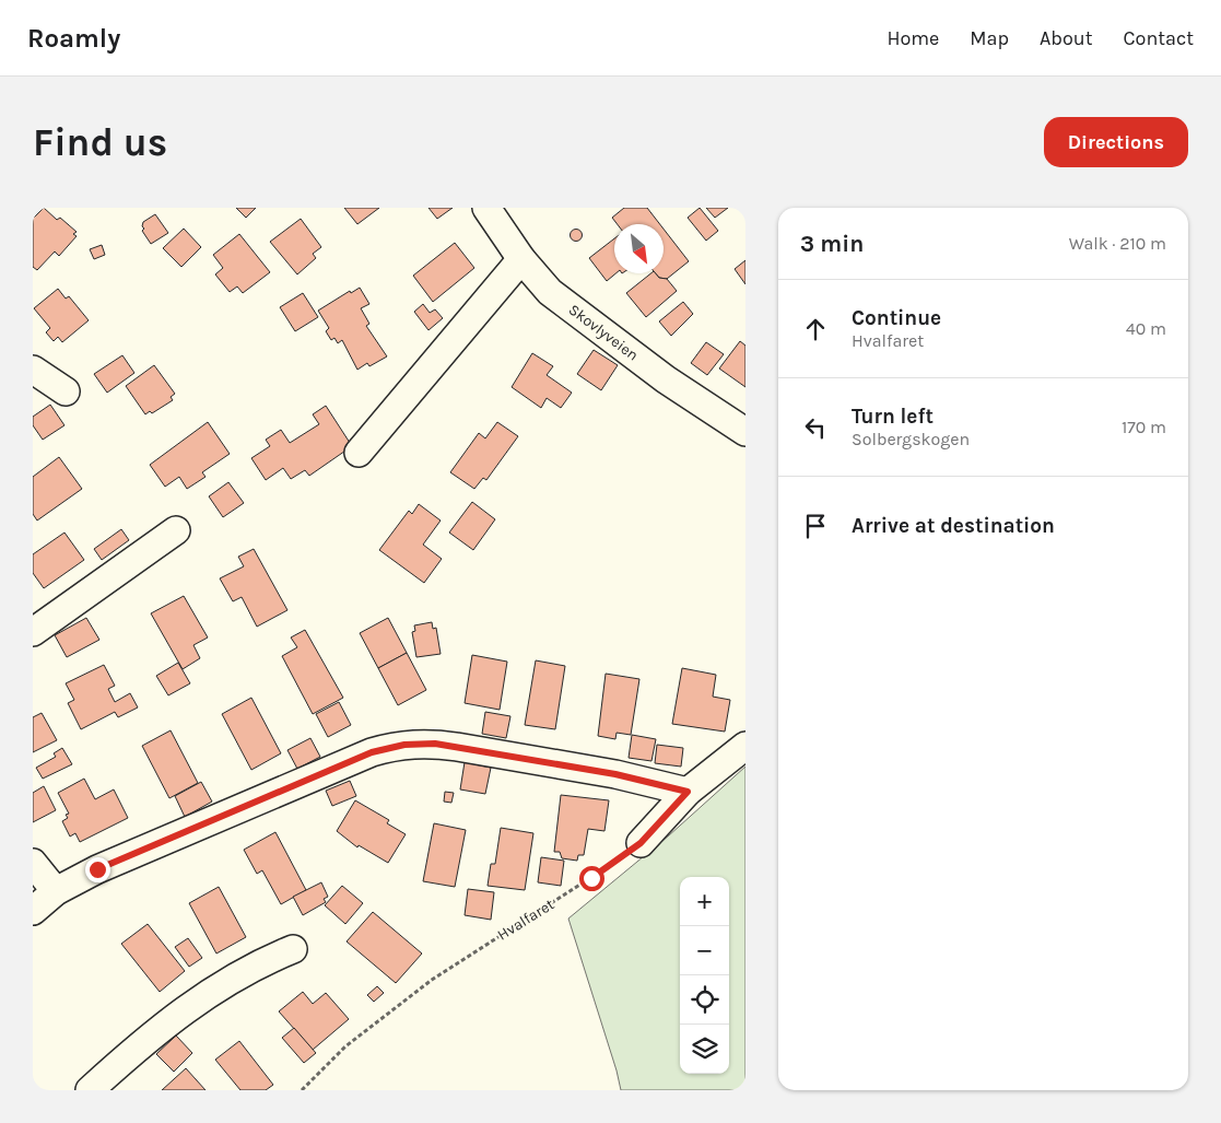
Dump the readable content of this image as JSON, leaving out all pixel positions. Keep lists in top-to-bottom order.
{
  "streets": {
    "street": ["Skovlyveien"],
    "path": ["Hvalfaret"]
  },
  "north": "bottom right",
  "page": {
    "header": "Roamly",
    "nav": [
      "Home",
      "Map",
      "About",
      "Contact"
    ],
    "buttons": "Directions",
    "title": "Find us",
    "heading": ["3 min", "Walk · 210 m"],
    "list": [
      ["Continue", "Hvalfaret", "40 m"],
      ["Turn left", "Solbergskogen", "170 m"],
      "Arrive at destination"
    ],
    "map_buttons": ["+", "−"]
  }
}
